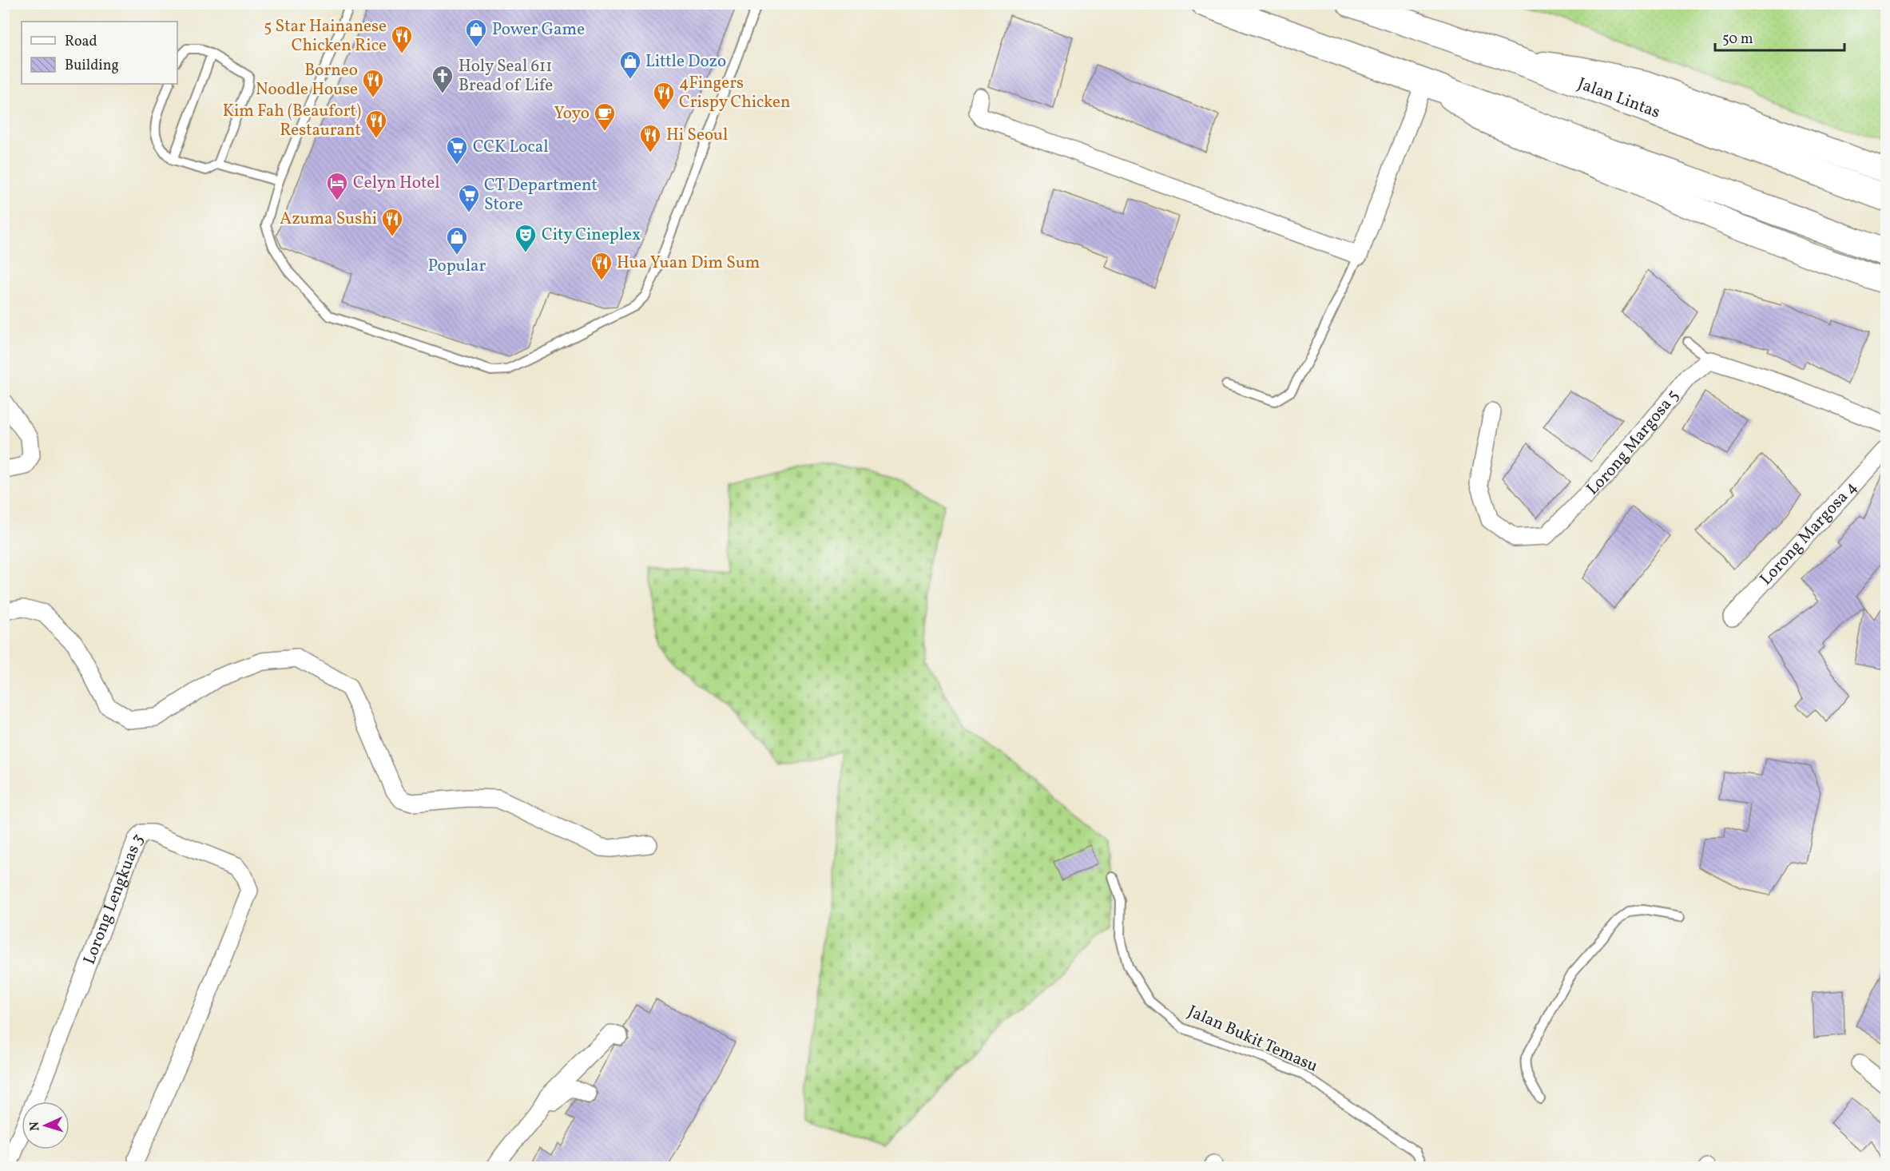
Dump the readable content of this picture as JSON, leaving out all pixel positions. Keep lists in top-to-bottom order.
{
  "streets": {
    "highway": ["Jalan Lintas"],
    "street": ["Lorong Margosa 5", "Lorong Margosa 4", "Lorong Lengkuas 3"],
    "lane": ["Jalan Bukit Temasu"]
  },
  "places": {
    "shop": ["Power Game", "Little Dozo", "Popular"],
    "restaurant": [
      "5 Star Hainanese Chicken Rice",
      "Borneo Noodle House",
      "4Fingers Crispy Chicken",
      "Kim Fah (Beaufort) Restaurant",
      "Hi Seoul",
      "Azuma Sushi",
      "Hua Yuan Dim Sum"
    ],
    "church": ["Holy Seal 611 Bread of Life"],
    "cafe": ["Yoyo"],
    "supermarket": ["CCK Local", "CT Department Store"],
    "hotel": ["Celyn Hotel"],
    "theatre": ["City Cineplex"]
  },
  "legend": ["Road", "Building"],
  "scale_bar": "50 m",
  "north": "left"
}
